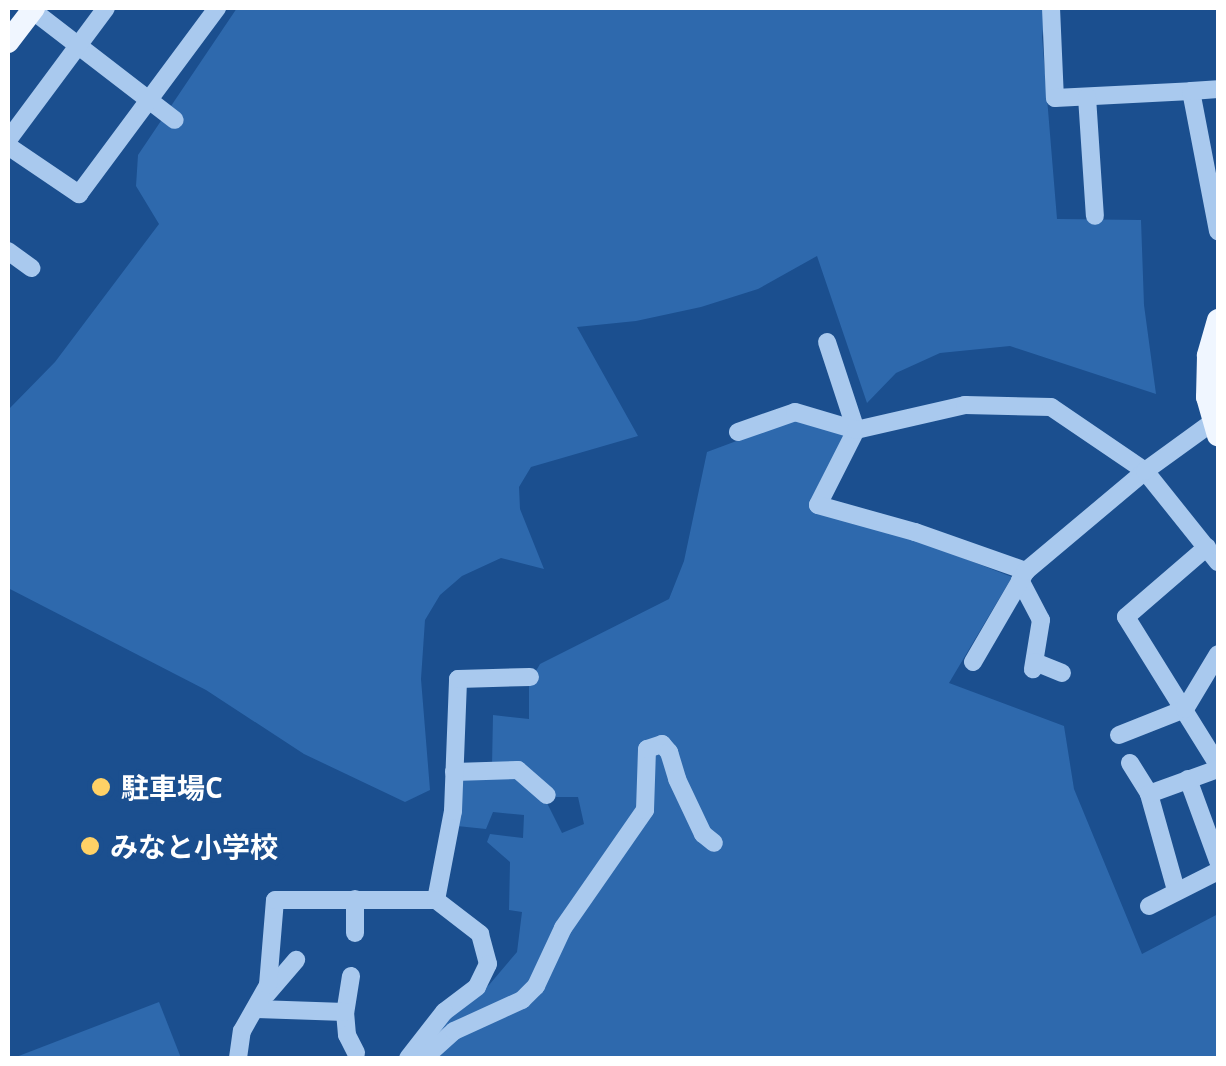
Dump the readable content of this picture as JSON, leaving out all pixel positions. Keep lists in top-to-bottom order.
{
  "places": ["駐車場C", "みなと小学校"]
}
